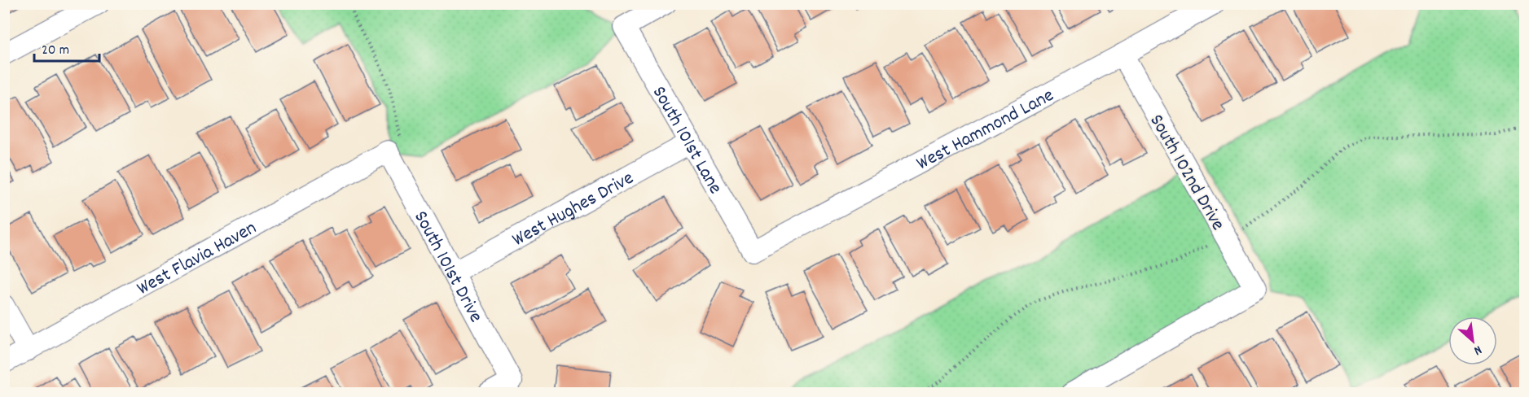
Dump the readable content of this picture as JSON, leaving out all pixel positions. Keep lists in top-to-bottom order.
{
  "streets": {
    "street": [
      "West Hammond Lane",
      "South 101st Lane",
      "South 102nd Drive",
      "West Hughes Drive",
      "West Flavia Haven",
      "South 101st Drive"
    ]
  },
  "crossings": [
    ["West Hammond Lane", "South 101st Lane"],
    ["West Hammond Lane", "South 102nd Drive"],
    ["South 101st Lane", "West Hughes Drive"],
    ["West Hughes Drive", "South 101st Drive"],
    ["West Flavia Haven", "South 101st Drive"]
  ],
  "scale_bar": "20 m",
  "north": "bottom right"
}
